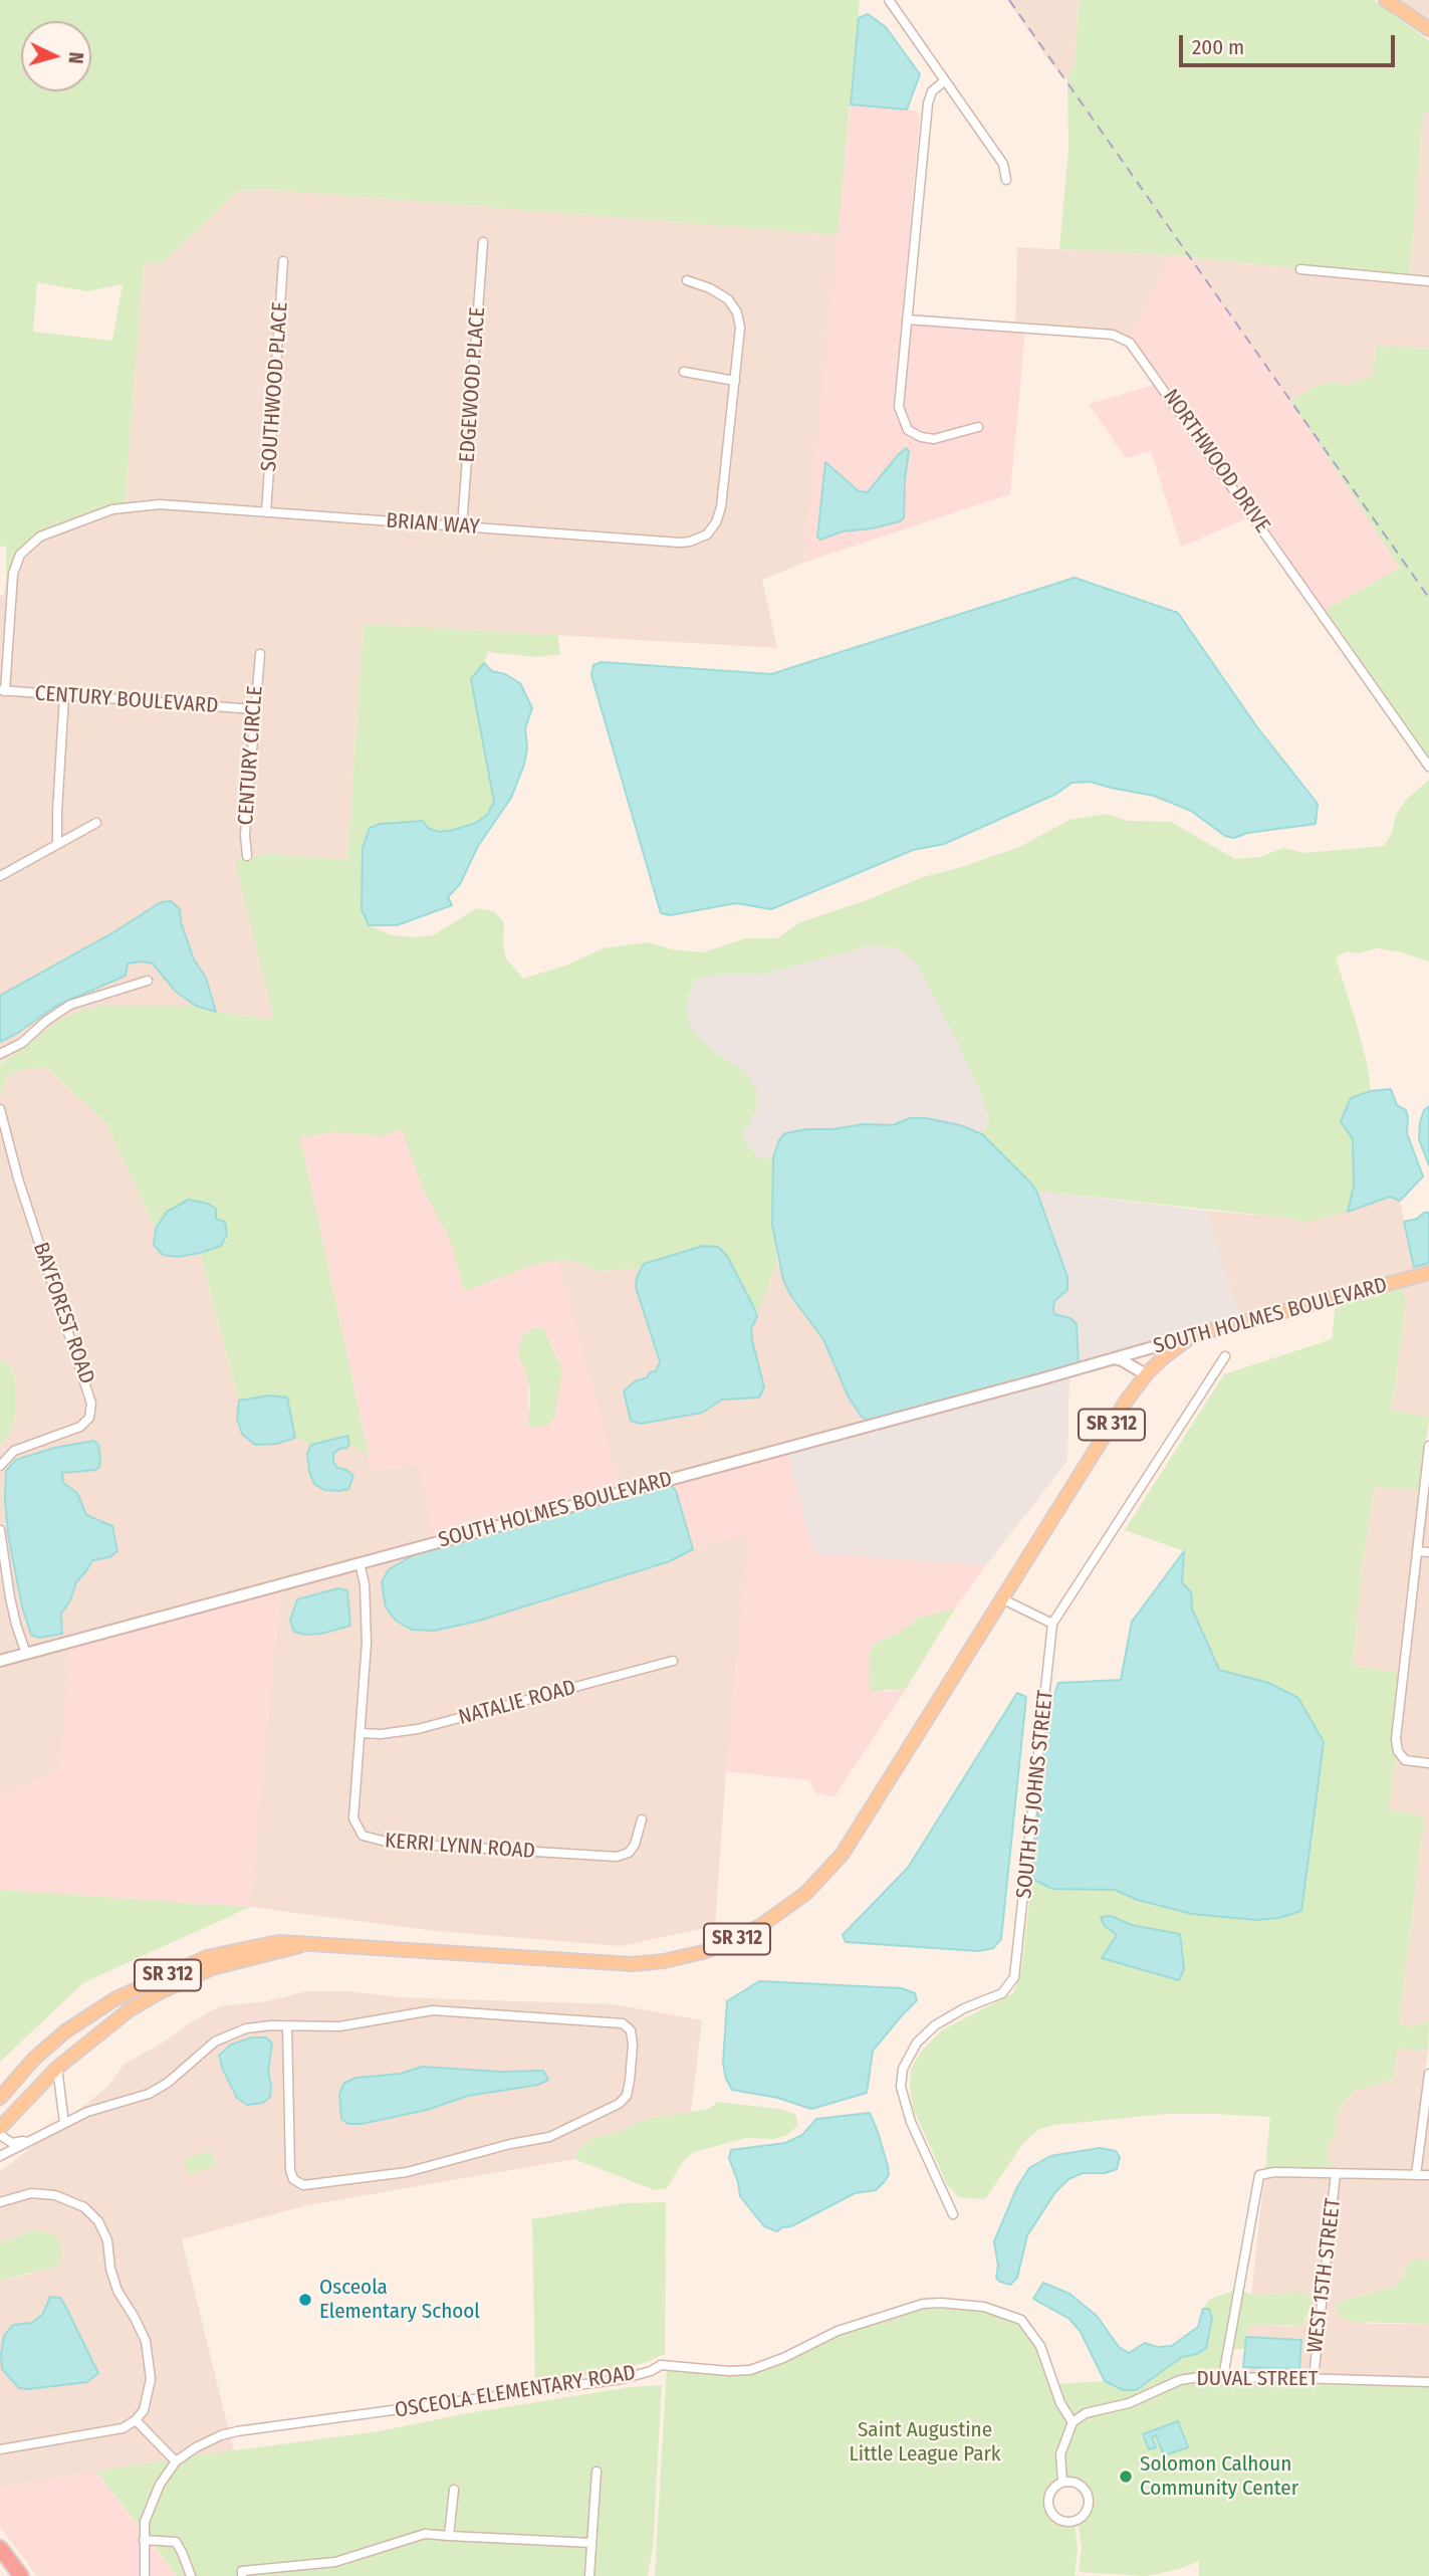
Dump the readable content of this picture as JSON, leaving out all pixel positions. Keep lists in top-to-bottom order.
{
  "streets": {
    "main road": ["SOUTH HOLMES BOULEVARD", "SR 312"],
    "street": [
      "EDGEWOOD PLACE",
      "SOUTHWOOD PLACE",
      "NORTHWOOD DRIVE",
      "BRIAN WAY",
      "CENTURY BOULEVARD",
      "CENTURY CIRCLE",
      "BAYFOREST ROAD",
      "NATALIE ROAD",
      "SOUTH ST JOHNS STREET",
      "KERRI LYNN ROAD",
      "WEST 15TH STREET",
      "DUVAL STREET",
      "OSCEOLA ELEMENTARY ROAD"
    ]
  },
  "crossings": [
    ["EDGEWOOD PLACE", "BRIAN WAY"],
    ["SOUTHWOOD PLACE", "BRIAN WAY"],
    ["BRIAN WAY", "CENTURY BOULEVARD"],
    ["CENTURY BOULEVARD", "CENTURY CIRCLE"],
    ["SOUTH HOLMES BOULEVARD", "SR 312"],
    ["SOUTH HOLMES BOULEVARD", "KERRI LYNN ROAD"],
    ["NATALIE ROAD", "KERRI LYNN ROAD"],
    ["WEST 15TH STREET", "DUVAL STREET"],
    ["DUVAL STREET", "OSCEOLA ELEMENTARY ROAD"]
  ],
  "parks": ["Saint Augustine Little League Park"],
  "places": ["Osceola Elementary School", "Solomon Calhoun Community Center"],
  "scale_bar": "200 m",
  "north": "right"
}
